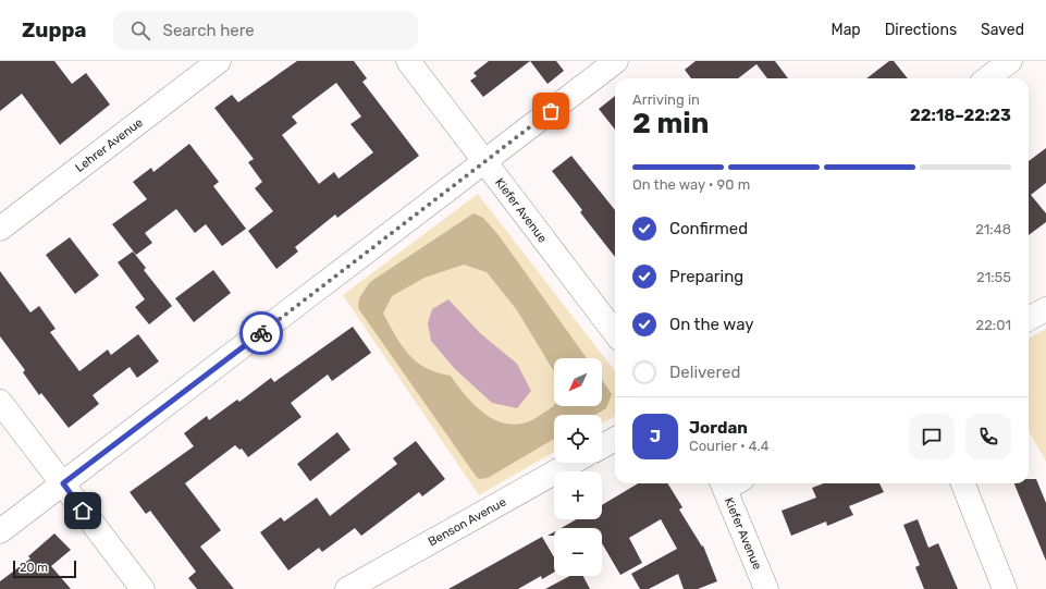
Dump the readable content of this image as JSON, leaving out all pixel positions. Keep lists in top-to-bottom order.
{
  "streets": {
    "street": ["Lehrer Avenue", "Kiefer Avenue", "Benson Avenue"]
  },
  "scale_bar": "20 m",
  "north": "bottom left",
  "page": {
    "header": "Zuppa",
    "search": "Search here",
    "nav": ["Map", "Directions", "Saved"],
    "heading": ["2 min", "Arriving in", "22:18–22:23"],
    "panel": ["Jordan", "Courier · 4.4"],
    "bar": "On the way · 90 m",
    "list": [
      ["Confirmed", "21:48"],
      ["Preparing", "21:55"],
      ["On the way", "22:01"],
      "Delivered"
    ],
    "map_buttons": ["+", "−"],
    "round": "J",
    "scale": "20 m"
  }
}
